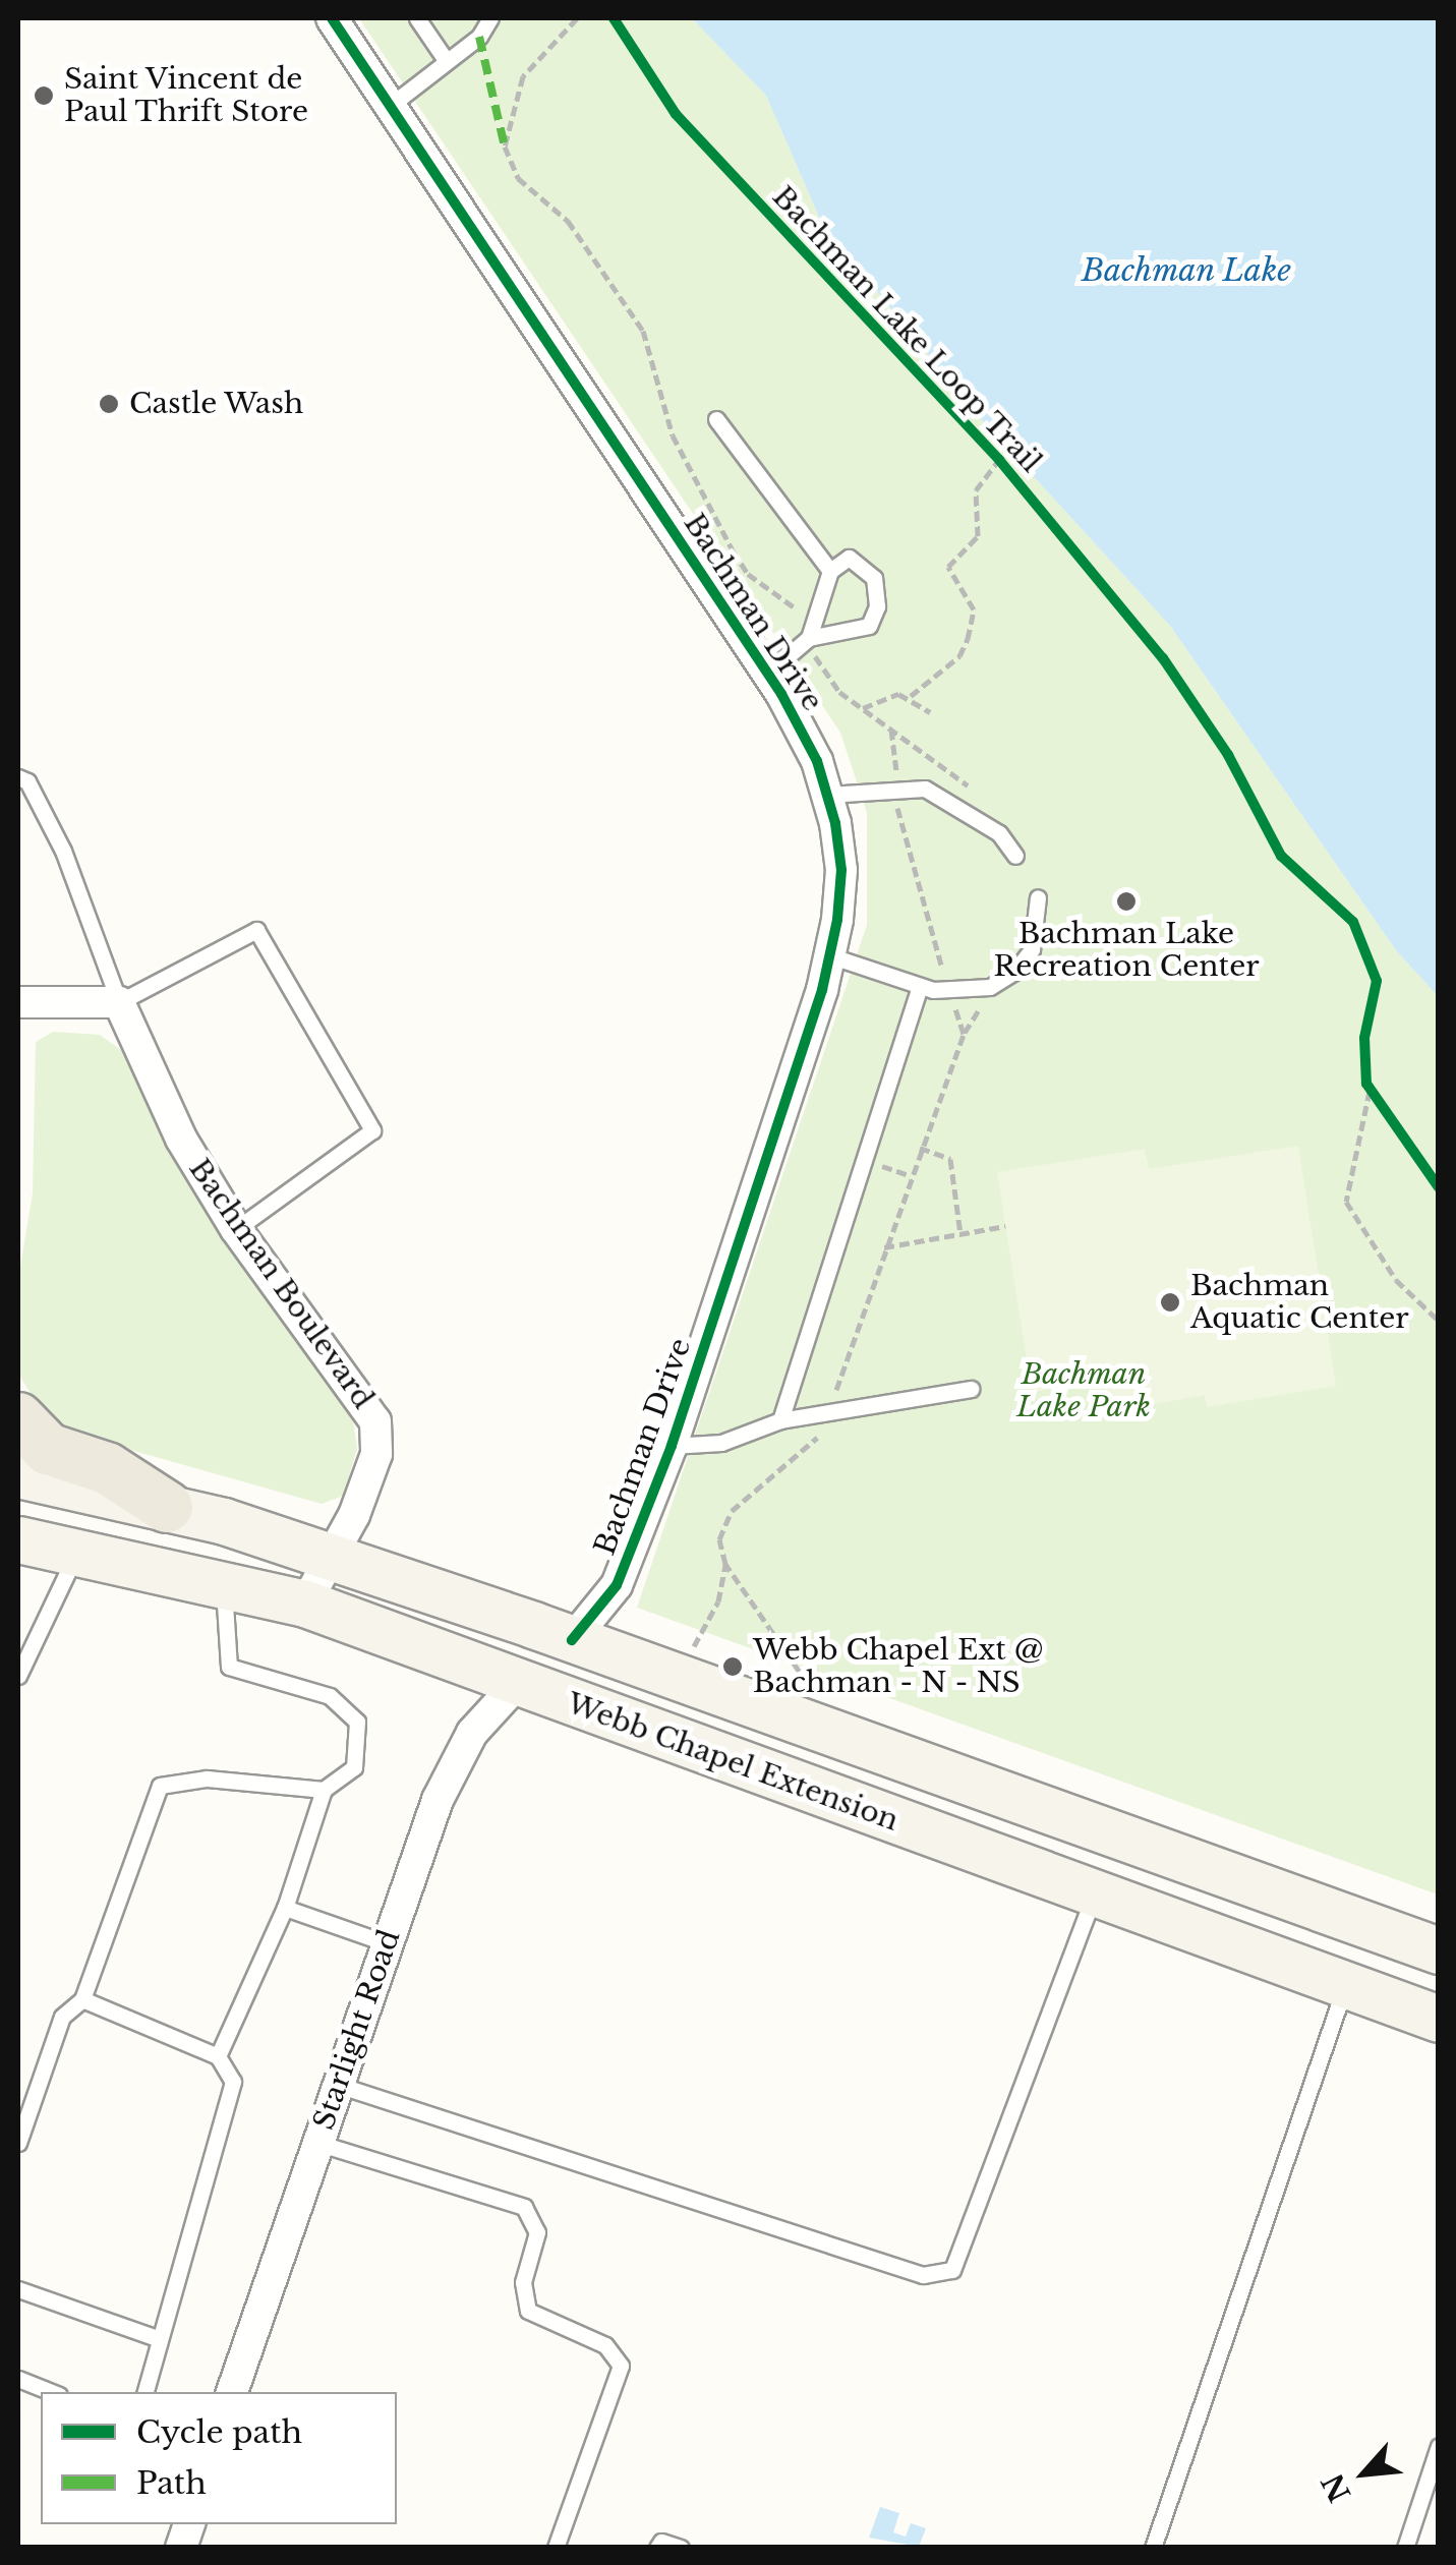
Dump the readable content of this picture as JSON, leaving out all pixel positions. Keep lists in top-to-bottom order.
{
  "streets": {
    "main road": ["Webb Chapel Extension"],
    "street": ["Bachman Drive", "Bachman Boulevard", "Starlight Road"],
    "cycle path": ["Bachman Lake Loop Trail"]
  },
  "crossings": [
    ["Bachman Drive", "Webb Chapel Extension"],
    ["Bachman Boulevard", "Webb Chapel Extension"],
    ["Webb Chapel Extension", "Starlight Road"]
  ],
  "water": ["Bachman Lake"],
  "parks": ["Bachman Lake Park"],
  "places": [
    "Saint Vincent de Paul Thrift Store",
    "Castle Wash",
    "Bachman Lake Recreation Center",
    "Bachman Aquatic Center",
    "Webb Chapel Ext @ Bachman - N - NS"
  ],
  "legend": ["Cycle path", "Path"],
  "north": "bottom left"
}
